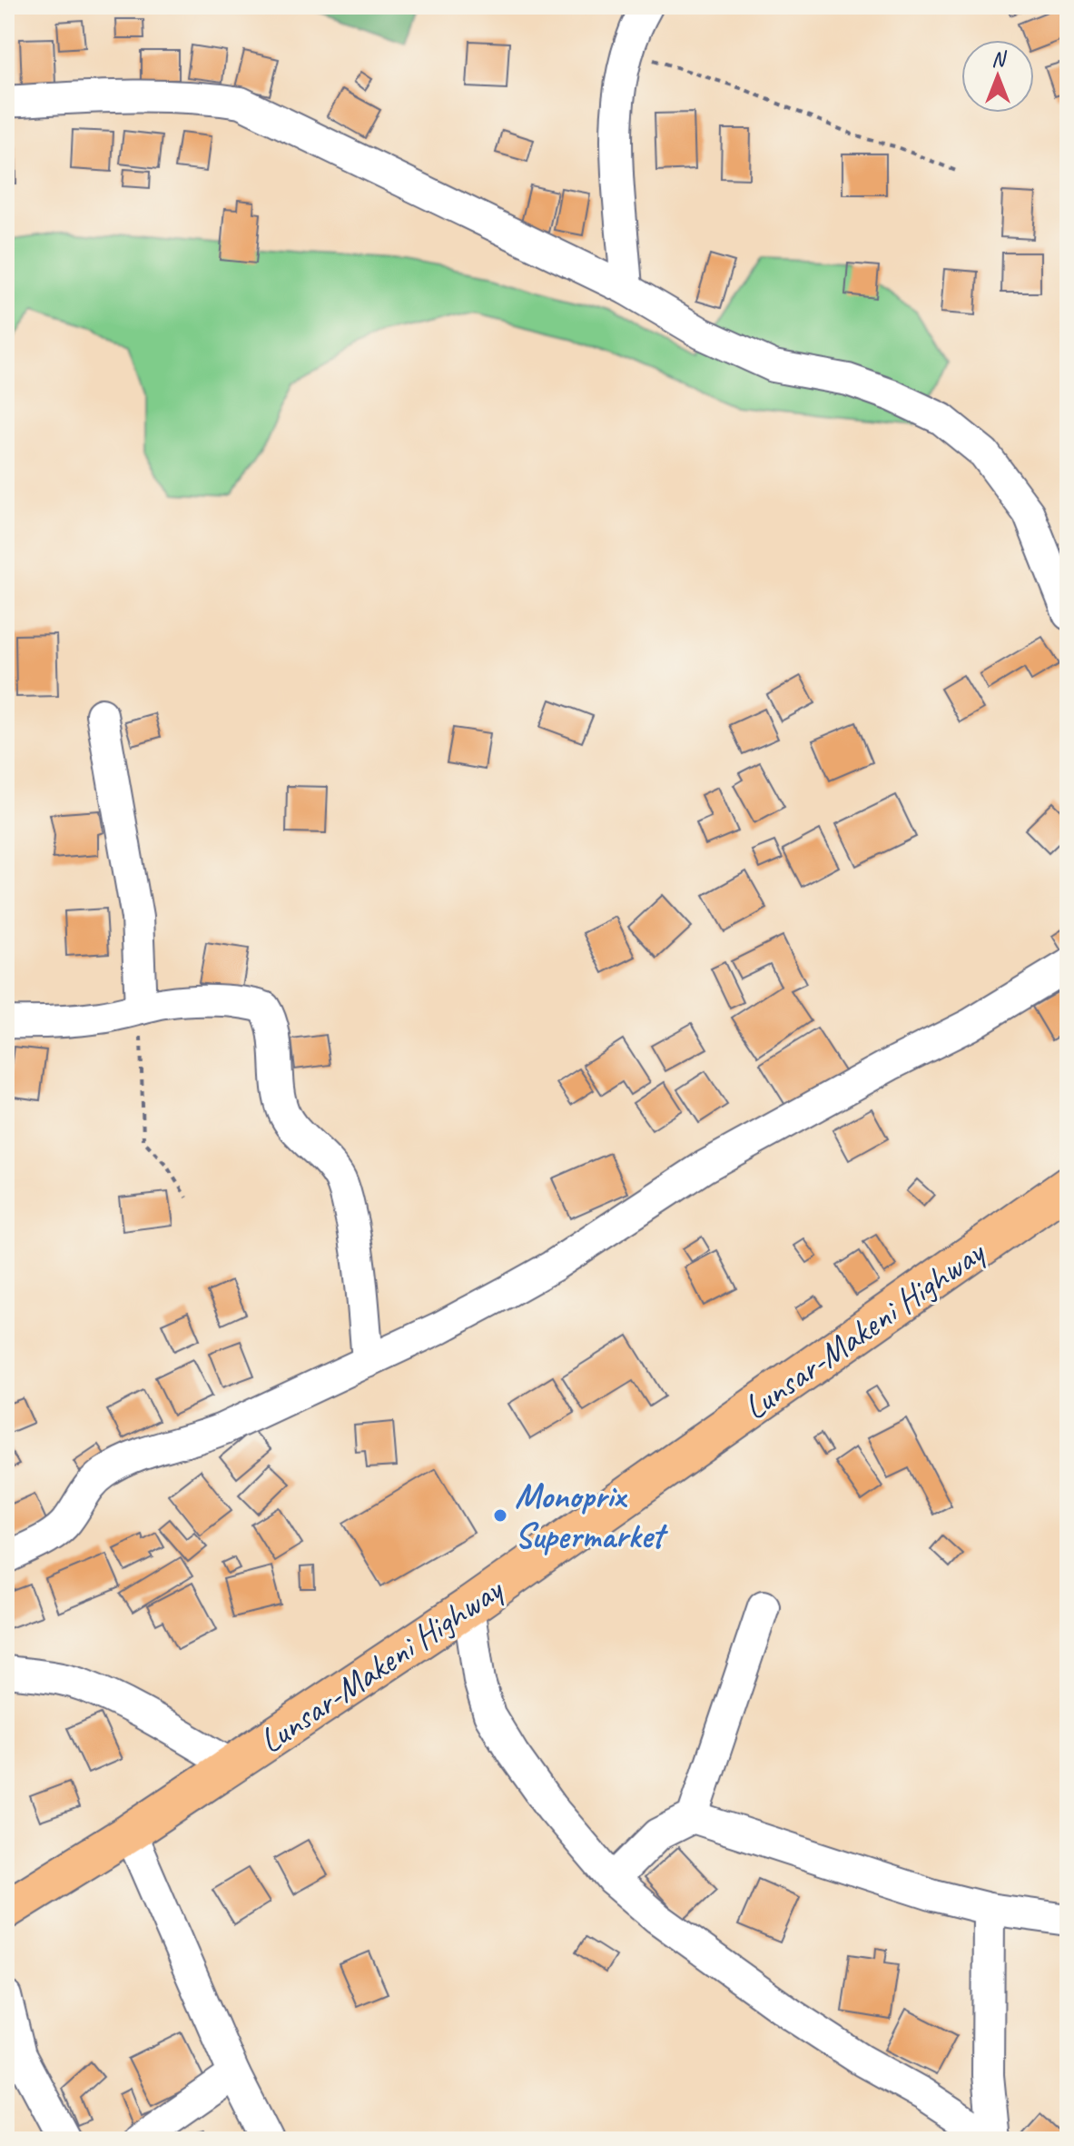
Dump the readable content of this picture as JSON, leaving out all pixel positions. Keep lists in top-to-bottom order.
{
  "streets": {
    "main road": ["Lunsar-Makeni Highway"]
  },
  "places": ["Monoprix Supermarket"],
  "north": "top"
}
